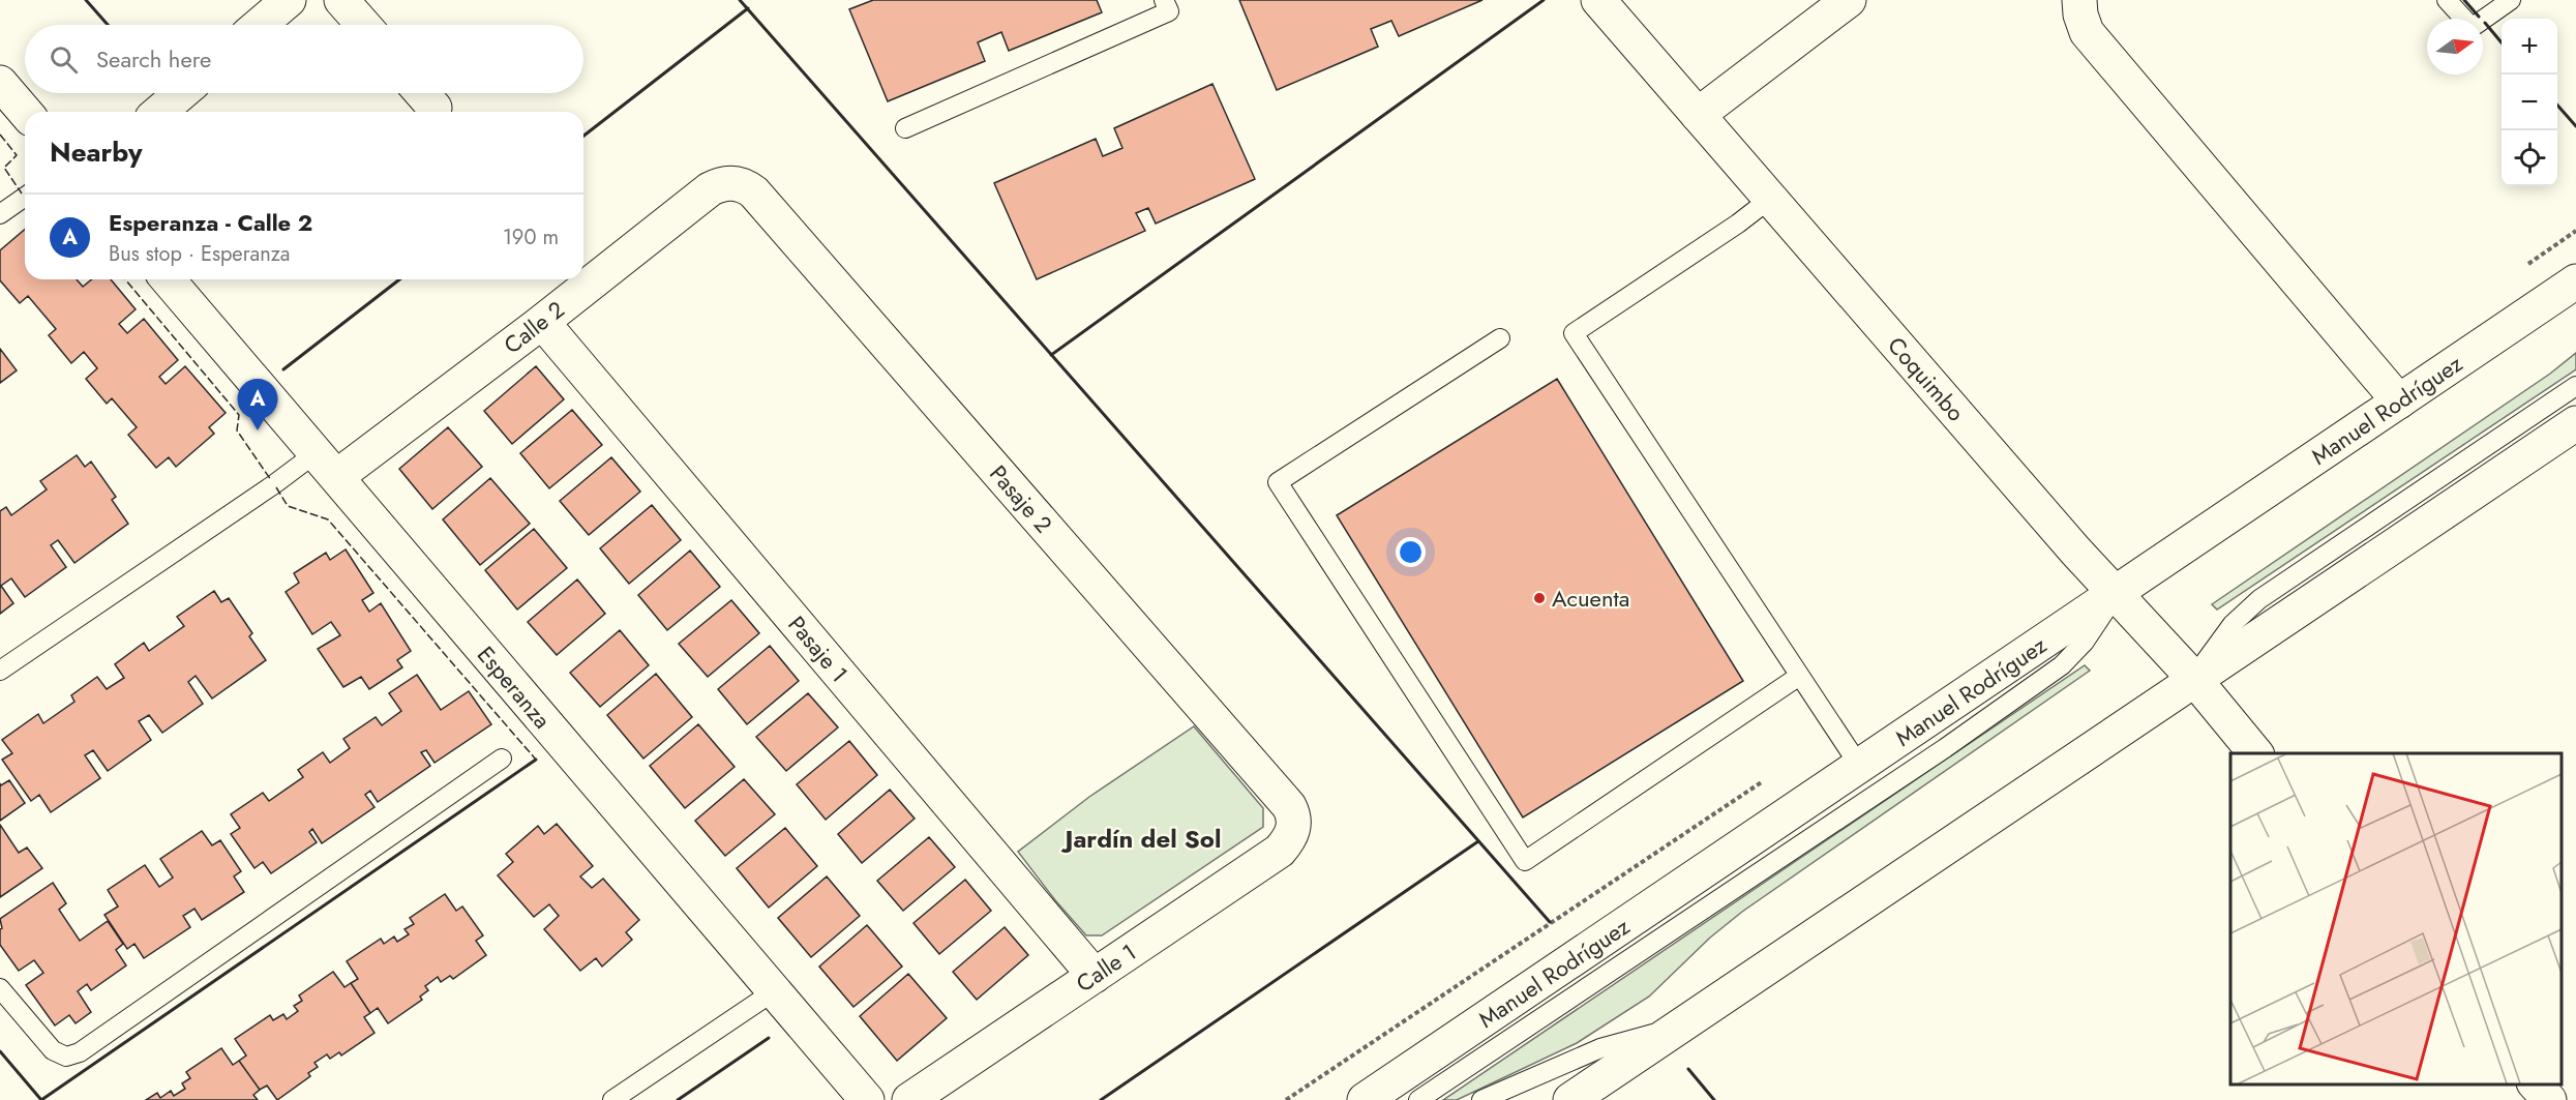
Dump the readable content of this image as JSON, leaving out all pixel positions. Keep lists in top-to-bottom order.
{
  "streets": {
    "street": [
      "Calle 2",
      "Coquimbo",
      "Manuel Rodríguez",
      "Pasaje 2",
      "Pasaje 1",
      "Esperanza",
      "Calle 1"
    ]
  },
  "crossings": [
    ["Calle 2", "Pasaje 2"],
    ["Calle 2", "Pasaje 1"],
    ["Calle 2", "Esperanza"],
    ["Coquimbo", "Manuel Rodríguez"],
    ["Pasaje 2", "Calle 1"],
    ["Pasaje 1", "Calle 1"]
  ],
  "districts": ["Jardín del Sol"],
  "places": ["Acuenta"],
  "north": "right",
  "page": {
    "map_buttons": ["+", "−"],
    "search": "Search here",
    "heading": "Nearby",
    "list": [
      {
        "mark": "A",
        "name": "Esperanza - Calle 2",
        "note": "Bus stop · Esperanza",
        "value": "190 m"
      }
    ],
    "pins": "A"
  }
}
